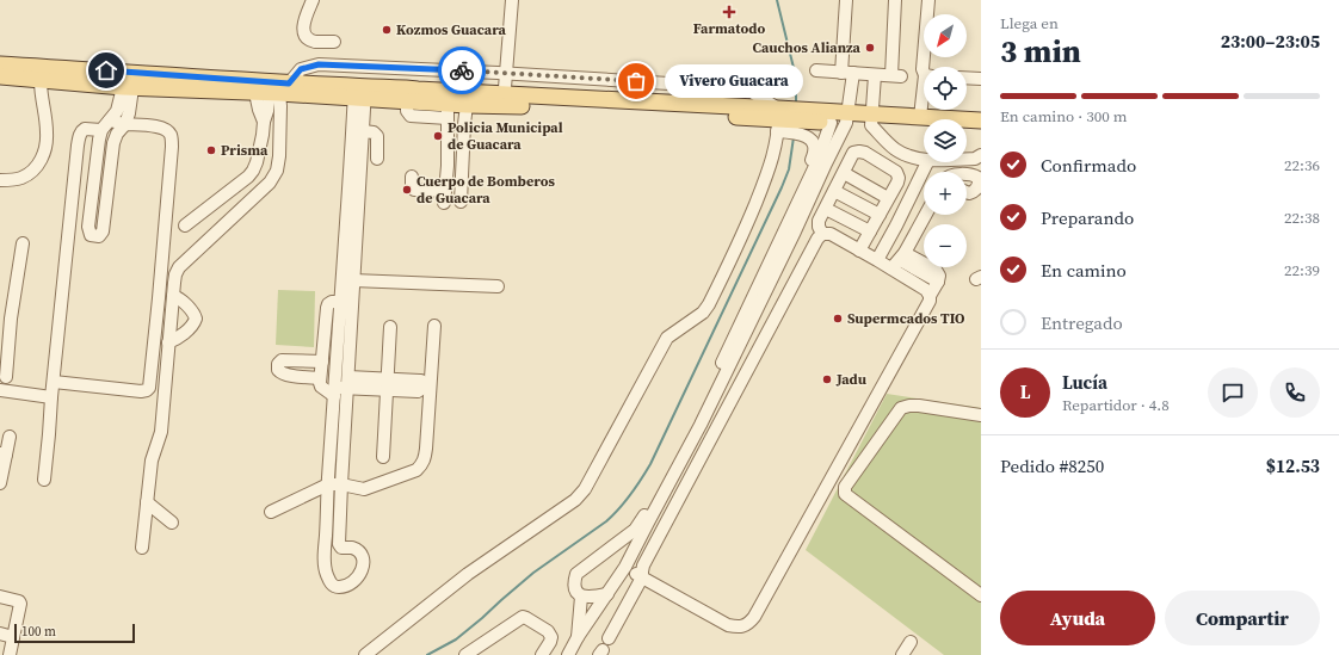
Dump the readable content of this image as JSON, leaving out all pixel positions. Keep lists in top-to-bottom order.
{
  "places": {
    "health": ["Farmatodo"],
    "other": [
      "Kozmos Guacara",
      "Cauchos Alianza",
      "Vivero Guacara",
      "Policia Municipal de Guacara",
      "Prisma",
      "Cuerpo de Bomberos de Guacara",
      "Supermcados TIO",
      "Jadu"
    ]
  },
  "scale_bar": "100 m",
  "north": "bottom left",
  "page": {
    "heading": ["3 min", "Llega en", "23:00–23:05"],
    "panel": [
      "Lucía",
      "Repartidor · 4.8",
      "Pedido #8250",
      "$12.53"
    ],
    "map_buttons": ["+", "−"],
    "bubble": "Vivero Guacara",
    "bar": "En camino · 300 m",
    "list": [
      ["Confirmado", "22:36"],
      ["Preparando", "22:38"],
      ["En camino", "22:39"],
      "Entregado"
    ],
    "round": "L",
    "buttons": ["Ayuda", "Compartir"],
    "scale": "100 m"
  }
}
